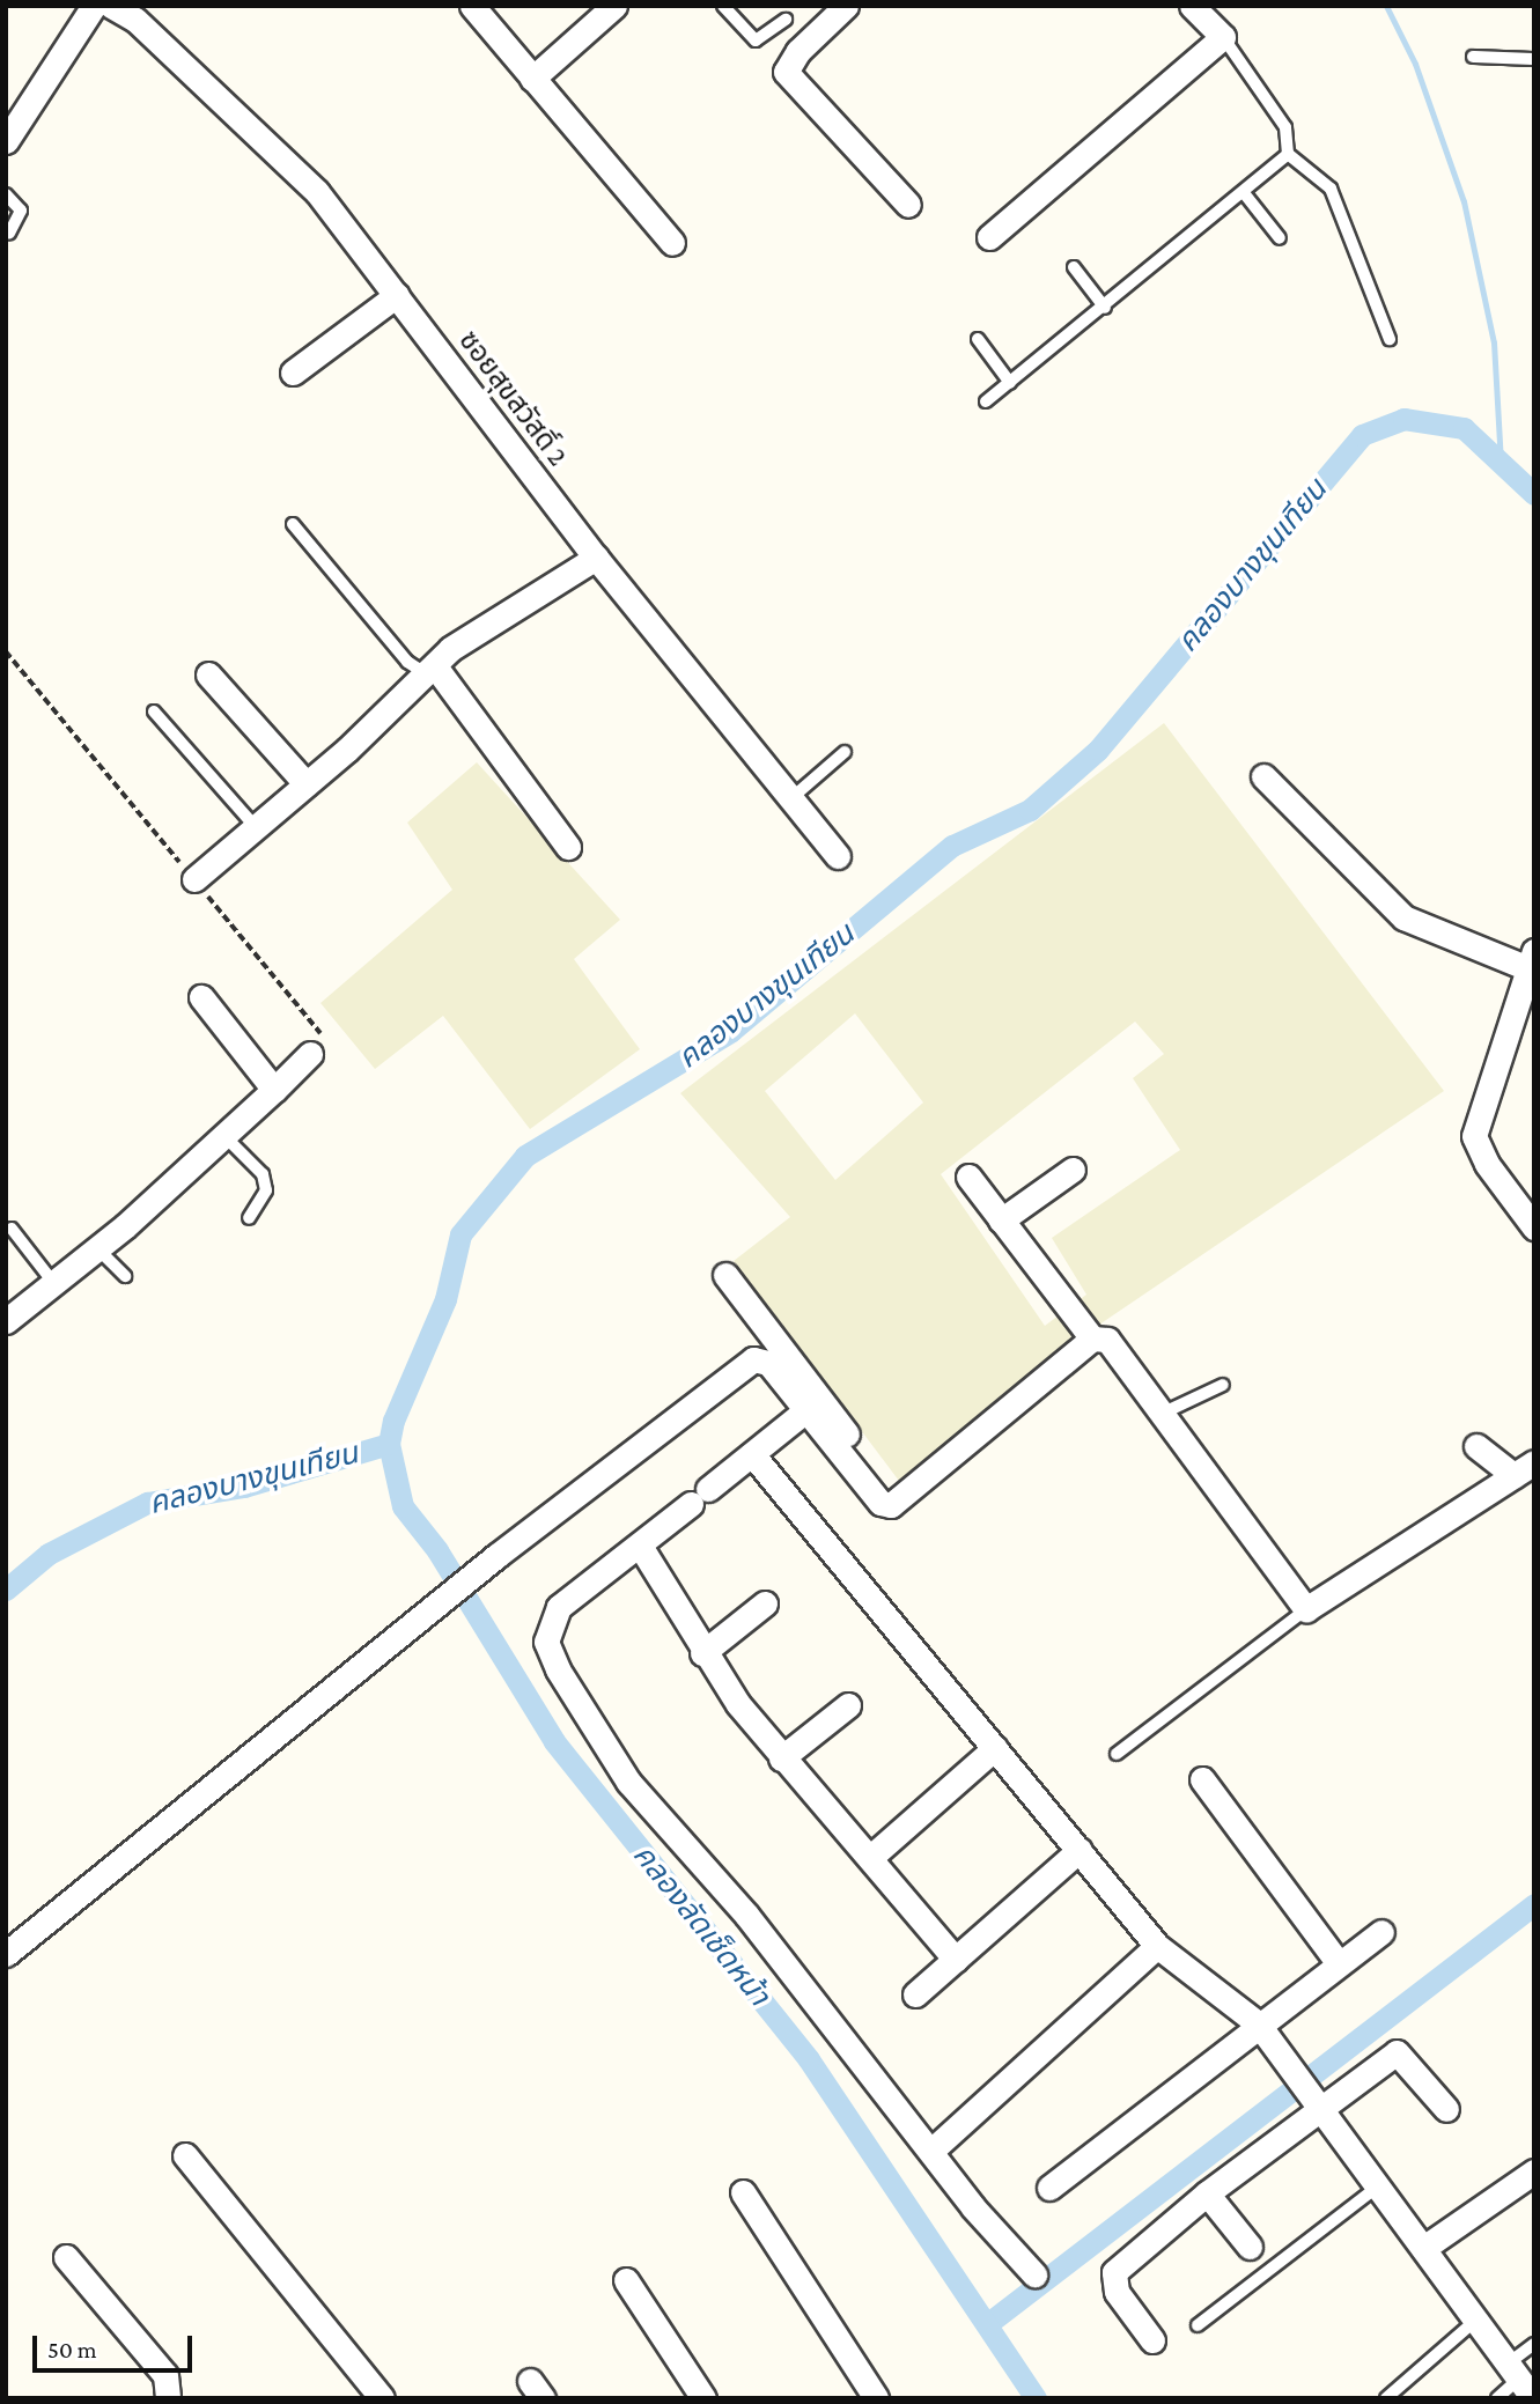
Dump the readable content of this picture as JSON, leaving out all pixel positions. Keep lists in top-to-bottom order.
{
  "streets": {
    "street": ["ซอยสุขสวัสดิ์ 2"]
  },
  "water": ["คลองบางขุนเทียน", "คลองลัดเช็ดหน้า"],
  "scale_bar": "50 m"
}
